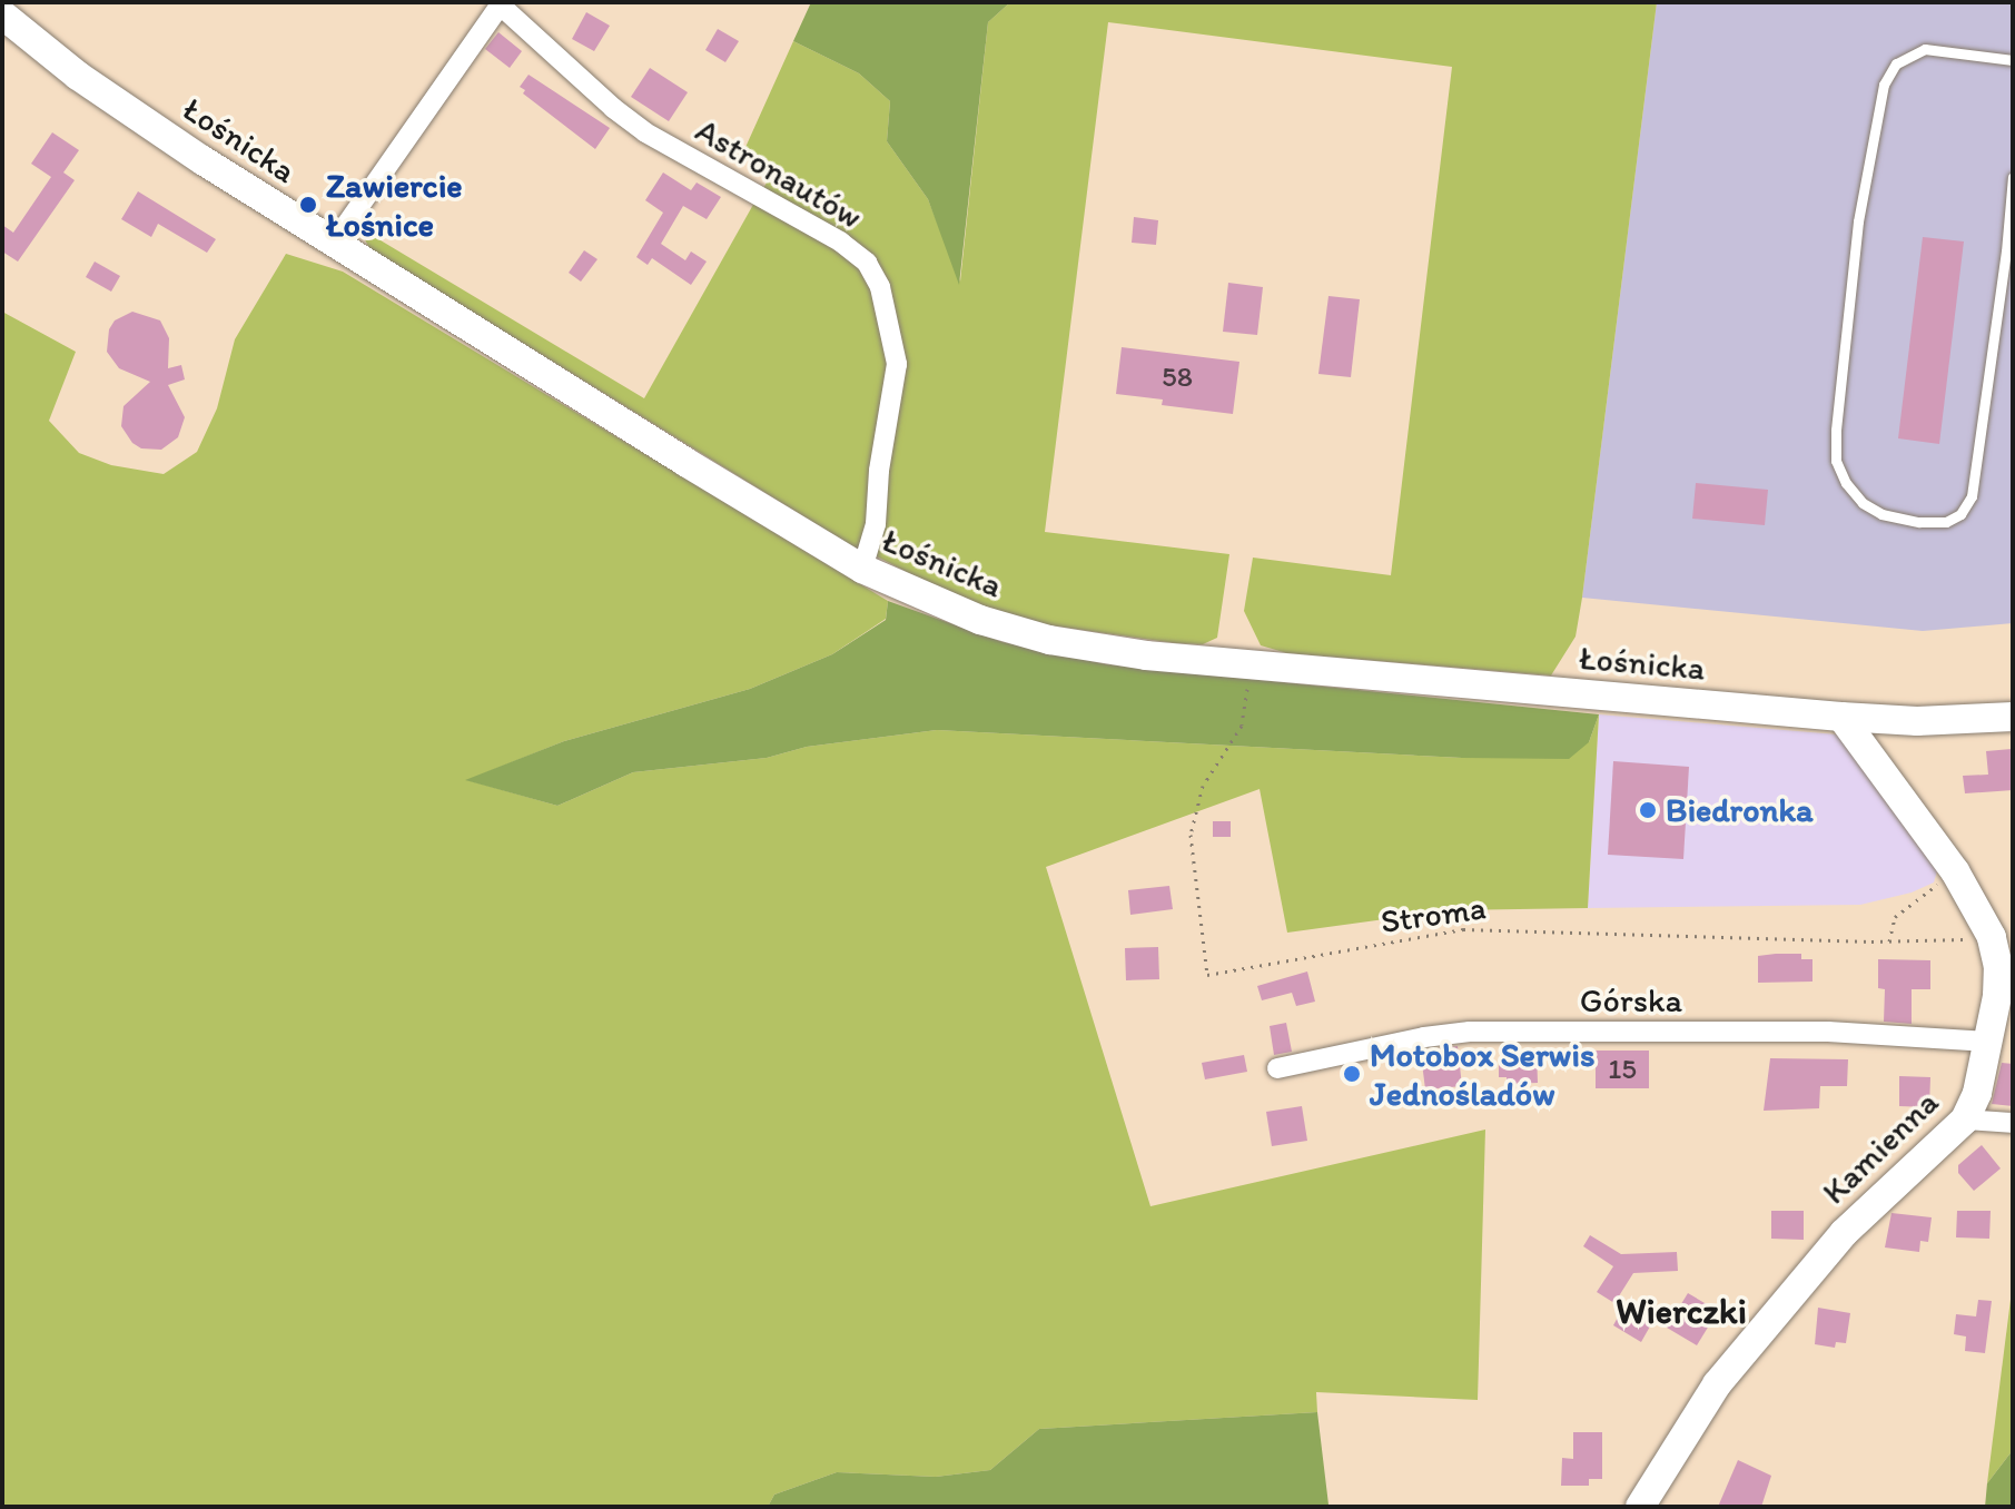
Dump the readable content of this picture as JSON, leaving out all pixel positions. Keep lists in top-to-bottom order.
{
  "streets": {
    "street": [
      "Łośnicka",
      "Astronautów",
      "Górska",
      "Kamienna"
    ],
    "path": ["Stroma"]
  },
  "crossings": [
    ["Łośnicka", "Astronautów"],
    ["Łośnicka", "Stroma"],
    ["Łośnicka", "Kamienna"],
    ["Stroma", "Kamienna"],
    ["Górska", "Kamienna"]
  ],
  "districts": ["Wierczki"],
  "places": ["Zawiercie Łośnice", "Biedronka", "Motobox Serwis Jednośladów"],
  "house_numbers": ["58", "15"]
}
